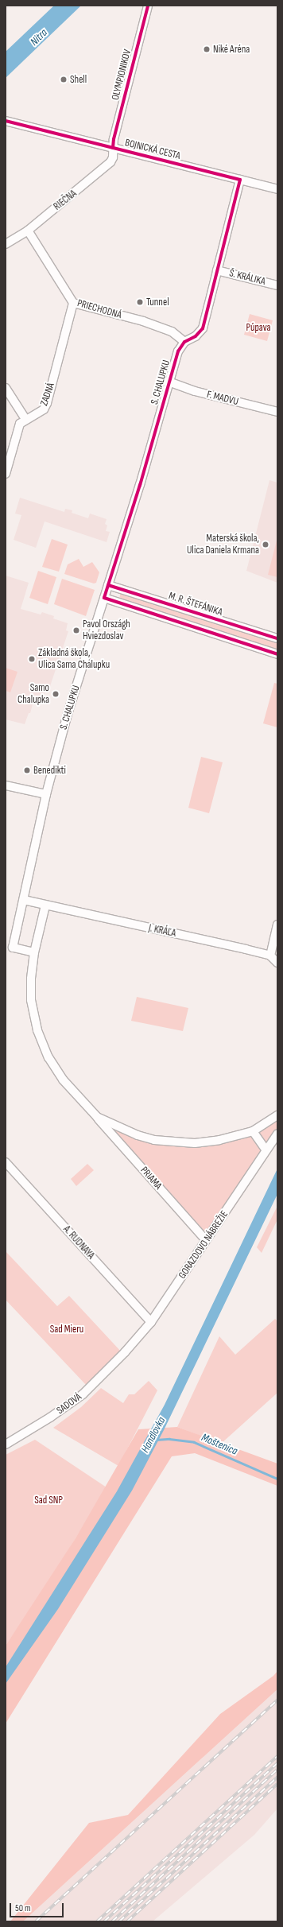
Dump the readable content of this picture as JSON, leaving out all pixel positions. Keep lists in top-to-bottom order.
{
  "streets": {
    "street": [
      "OLYMPIONIKOV",
      "BOJNICKÁ CESTA",
      "RIEČNA",
      "Š. KRÁLIKA",
      "PRIECHODNÁ",
      "S. CHALUPKU",
      "ZADNÁ",
      "F. MADVU",
      "M. R. ŠTEFÁNIKA",
      "J. KRÁĽA",
      "PRIAMA",
      "A. RUDNAYA",
      "GORAZDOVO NÁBREŽIE",
      "SADOVÁ"
    ]
  },
  "crossings": [
    ["OLYMPIONIKOV", "BOJNICKÁ CESTA"],
    ["OLYMPIONIKOV", "RIEČNA"],
    ["BOJNICKÁ CESTA", "RIEČNA"],
    ["BOJNICKÁ CESTA", "S. CHALUPKU"],
    ["RIEČNA", "PRIECHODNÁ"],
    ["Š. KRÁLIKA", "S. CHALUPKU"],
    ["PRIECHODNÁ", "S. CHALUPKU"],
    ["PRIECHODNÁ", "ZADNÁ"],
    ["S. CHALUPKU", "F. MADVU"],
    ["S. CHALUPKU", "M. R. ŠTEFÁNIKA"],
    ["S. CHALUPKU", "PRIAMA"],
    ["PRIAMA", "GORAZDOVO NÁBREŽIE"],
    ["A. RUDNAYA", "GORAZDOVO NÁBREŽIE"],
    ["GORAZDOVO NÁBREŽIE", "SADOVÁ"]
  ],
  "water": ["Nitra", "Handlovka", "Moštenica"],
  "parks": ["Púpava", "Sad Mieru", "Sad SNP"],
  "places": [
    "Niké Aréna",
    "Shell",
    "Tunnel",
    "Materská škola, Ulica Daniela Krmana",
    "Pavol Országh Hviezdoslav",
    "Základná škola, Ulica Sama Chalupku",
    "Samo Chalupka",
    "Benedikti"
  ],
  "scale_bar": "50 m"
}
